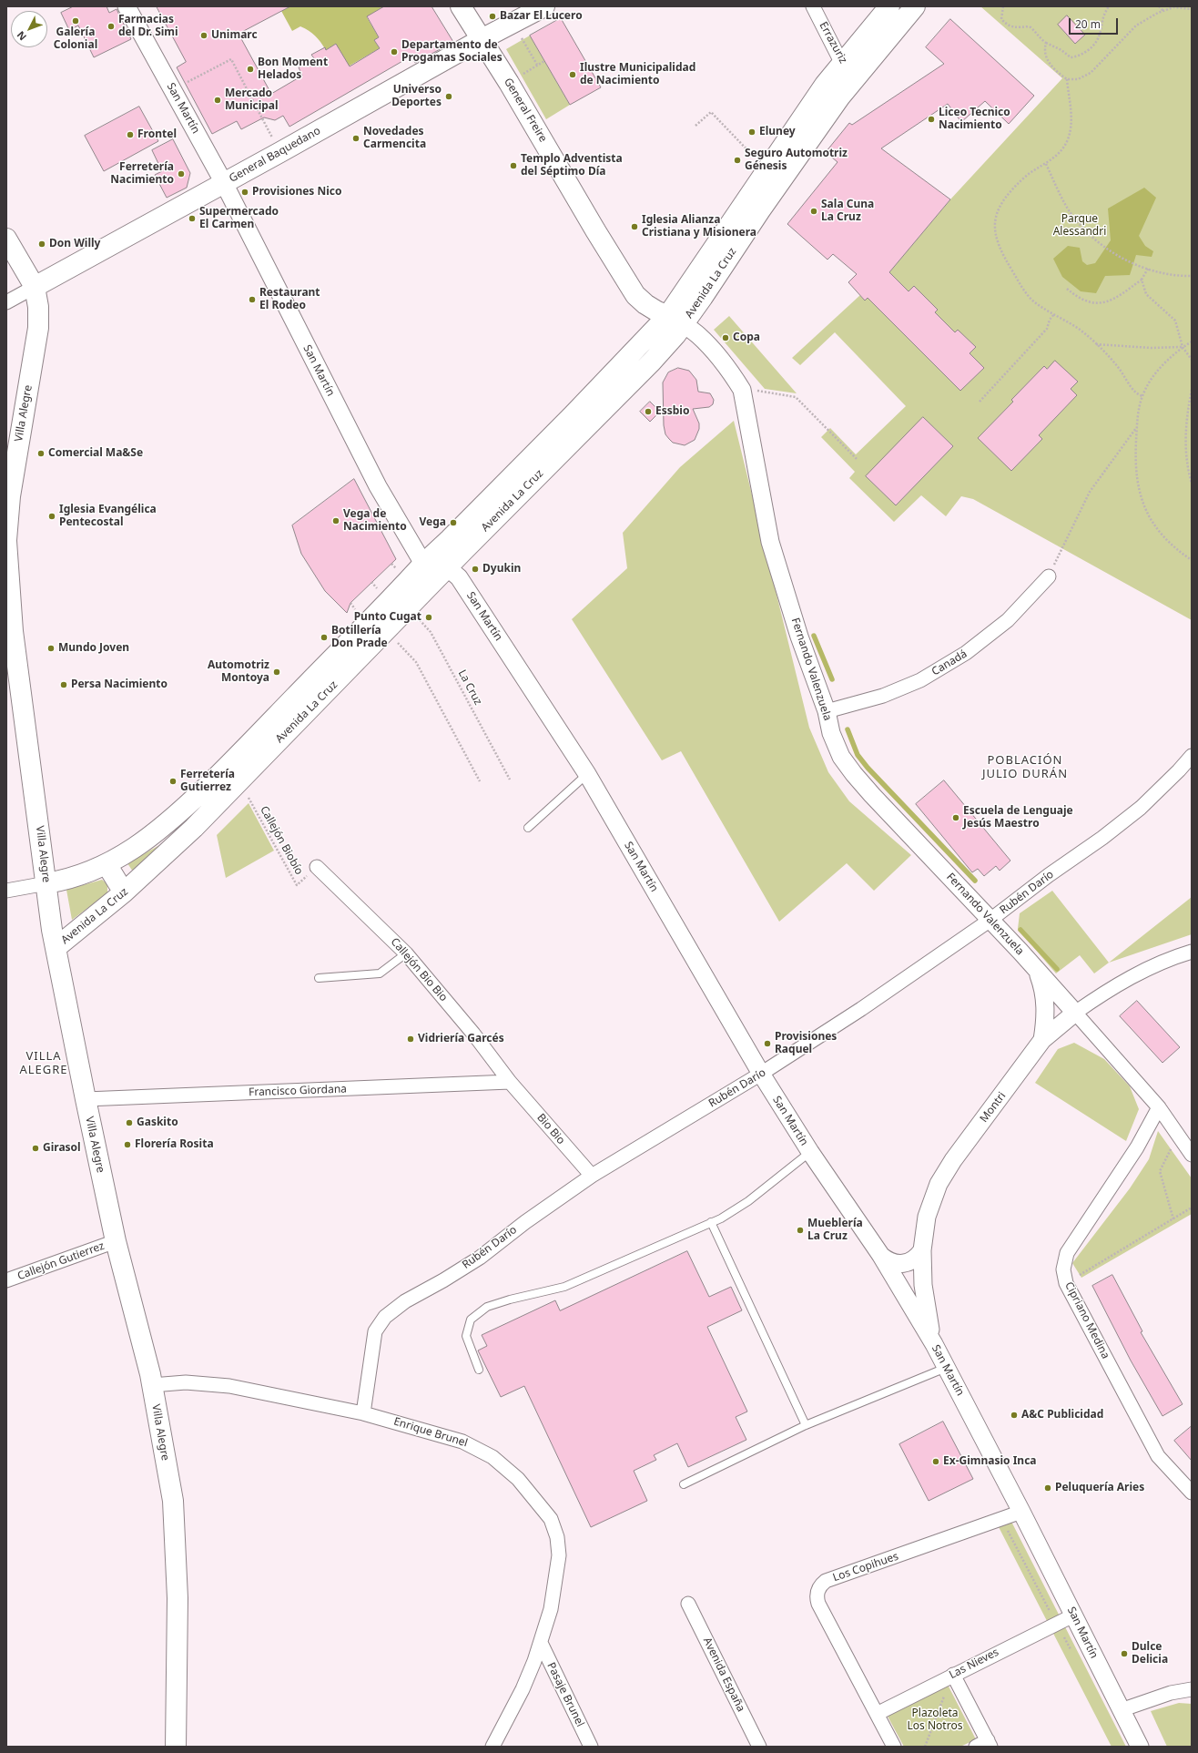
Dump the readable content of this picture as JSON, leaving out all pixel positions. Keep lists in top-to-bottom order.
{
  "streets": {
    "main road": [
      "General Freire",
      "General Baquedano",
      "Avenida La Cruz",
      "Villa Alegre"
    ],
    "street": [
      "Errazuriz",
      "San Martín",
      "Canadá",
      "Fernando Valenzuela",
      "Rubén Darío",
      "Callejón Bio Bio",
      "Francisco Giordana",
      "Montri",
      "Bio Bio",
      "Callejón Gutierrez",
      "Cipriano Medina",
      "Enrique Brunel",
      "Los Copihues",
      "Las Nieves",
      "Avenida España",
      "Pasaje Brunel"
    ],
    "path": ["La Cruz", "Callejón Biobío"]
  },
  "crossings": [
    ["Errazuriz", "Avenida La Cruz"],
    ["San Martín", "General Baquedano"],
    ["San Martín", "Avenida La Cruz"],
    ["San Martín", "Rubén Darío"],
    ["San Martín", "Montri"],
    ["San Martín", "Los Copihues"],
    ["San Martín", "Las Nieves"],
    ["General Freire", "General Baquedano"],
    ["General Freire", "Avenida La Cruz"],
    ["General Freire", "Fernando Valenzuela"],
    ["General Baquedano", "Villa Alegre"],
    ["Avenida La Cruz", "Villa Alegre"],
    ["Avenida La Cruz", "Fernando Valenzuela"],
    ["Avenida La Cruz", "La Cruz"],
    ["Avenida La Cruz", "Callejón Biobío"],
    ["Villa Alegre", "Francisco Giordana"],
    ["Villa Alegre", "Callejón Gutierrez"],
    ["Villa Alegre", "Enrique Brunel"],
    ["Canadá", "Fernando Valenzuela"],
    ["Fernando Valenzuela", "Rubén Darío"],
    ["Fernando Valenzuela", "Montri"],
    ["Fernando Valenzuela", "Cipriano Medina"],
    ["Callejón Biobío", "Callejón Bio Bio"],
    ["Rubén Darío", "Bio Bio"],
    ["Rubén Darío", "Enrique Brunel"],
    ["Callejón Bio Bio", "Francisco Giordana"],
    ["Callejón Bio Bio", "Bio Bio"],
    ["Francisco Giordana", "Bio Bio"],
    ["Enrique Brunel", "Pasaje Brunel"],
    ["Los Copihues", "Las Nieves"]
  ],
  "districts": ["POBLACIÓN JULIO DURÁN", "VILLA ALEGRE"],
  "parks": ["Parque Alessandri", "Plazoleta Los Notros"],
  "places": [
    "Bazar El Lucero",
    "Galería Colonial",
    "Farmacias del Dr. Simi",
    "Unimarc",
    "Departamento de Progamas Sociales",
    "Bon Moment Helados",
    "Ilustre Municipalidad de Nacimiento",
    "Universo Deportes",
    "Mercado Municipal",
    "Liceo Tecnico Nacimiento",
    "Eluney",
    "Frontel",
    "Novedades Carmencita",
    "Seguro Automotriz Génesis",
    "Templo Adventista del Séptimo Día",
    "Ferretería Nacimiento",
    "Provisiones Nico",
    "Sala Cuna La Cruz",
    "Supermercado El Carmen",
    "Iglesia Alianza Cristiana y Misionera",
    "Don Willy",
    "Restaurant El Rodeo",
    "Copa",
    "Essbio",
    "Comercial Ma&Se",
    "Iglesia Evangélica Pentecostal",
    "Vega de Nacimiento",
    "Vega",
    "Dyukin",
    "Punto Cugat",
    "Botillería Don Prade",
    "Mundo Joven",
    "Automotriz Montoya",
    "Persa Nacimiento",
    "Ferretería Gutierrez",
    "Escuela de Lenguaje Jesús Maestro",
    "Vidriería Garcés",
    "Provisiones Raquel",
    "Gaskito",
    "Florería Rosita",
    "Girasol",
    "Mueblería La Cruz",
    "A&C Publicidad",
    "Ex-Gimnasio Inca",
    "Peluquería Aries",
    "Dulce Delicia"
  ],
  "scale_bar": "20 m",
  "north": "bottom left"
}
